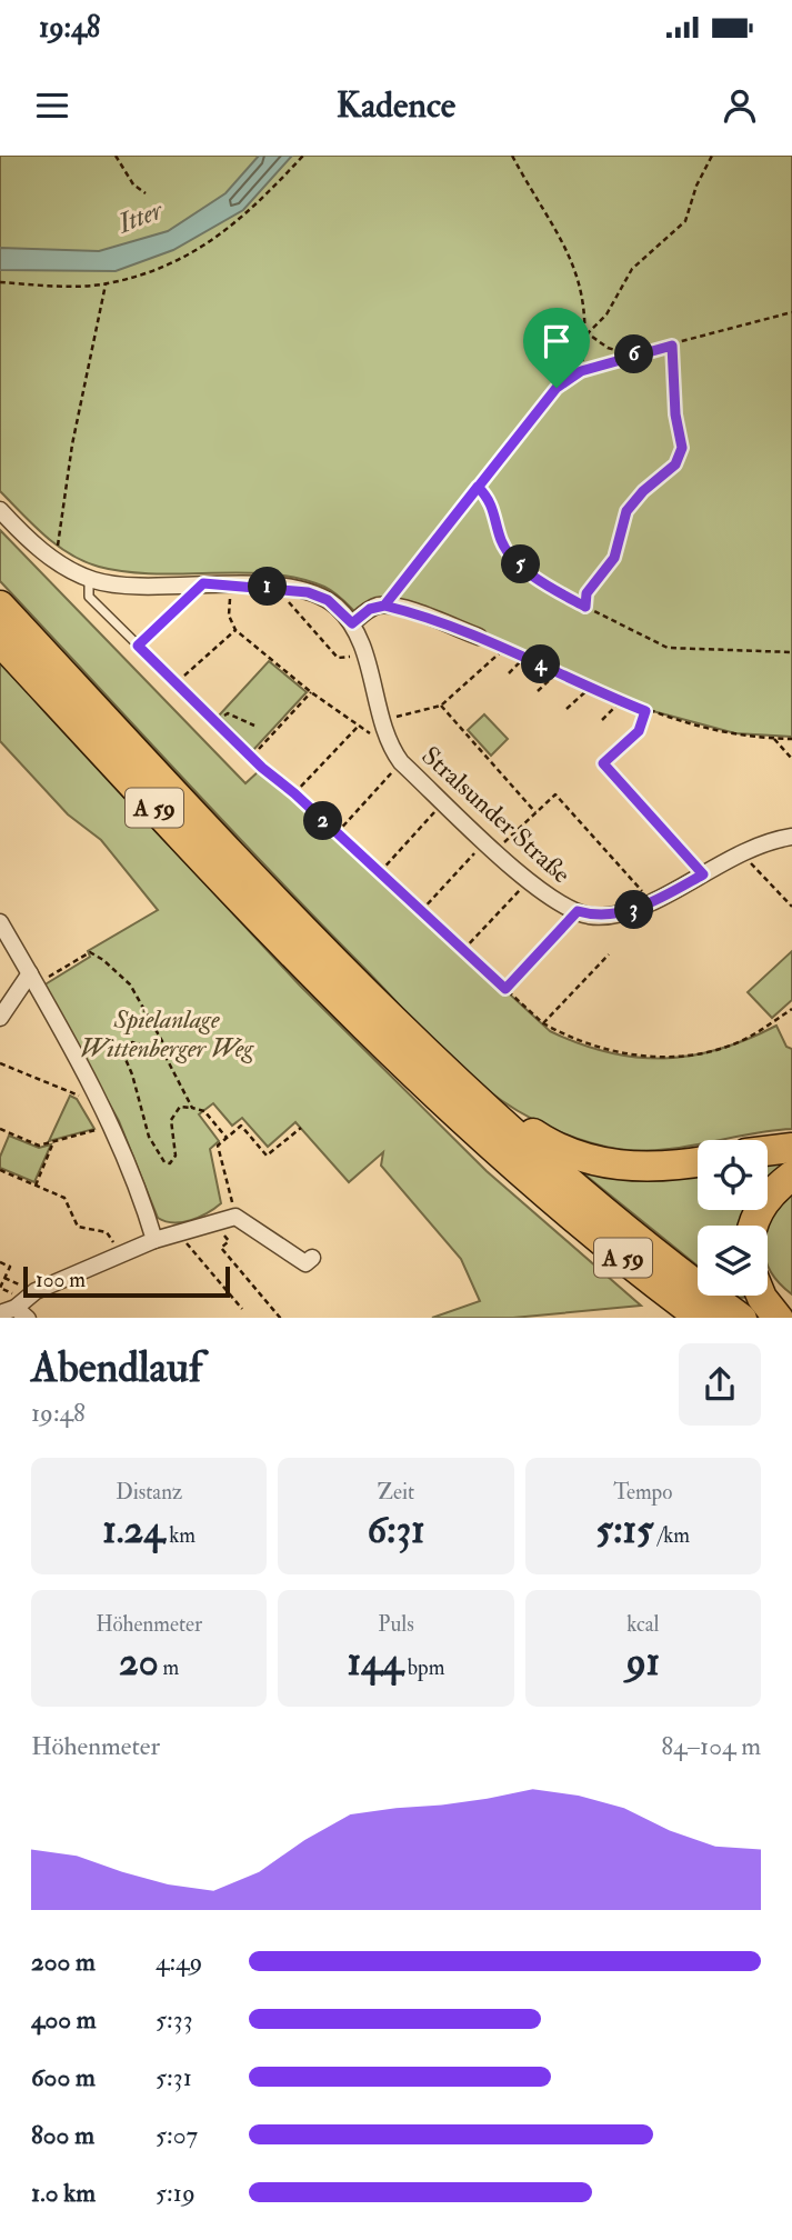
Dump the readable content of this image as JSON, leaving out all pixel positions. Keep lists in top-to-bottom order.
{
  "streets": {
    "highway": ["A 59"],
    "street": ["Stralsunder Straße"]
  },
  "water": ["Itter"],
  "parks": ["Spielanlage Wittenberger Weg"],
  "scale_bar": "100 m",
  "page": {
    "status": "19:48",
    "header": "Kadence",
    "pins": [
      "6",
      "5",
      "1",
      "4",
      "2",
      "3"
    ],
    "scale": "100 m",
    "heading": ["Abendlauf", "19:48"],
    "stats": [
      ["Distanz", "1.24 km"],
      ["Zeit", "6:31"],
      ["Tempo", "5:15 /km"],
      ["Höhenmeter", "20 m"],
      ["Puls", "144 bpm"],
      ["kcal", "91"]
    ],
    "chart": ["Höhenmeter", "84–104 m"],
    "list": [
      {
        "name": "200 m",
        "note": "4:49"
      },
      {
        "name": "400 m",
        "note": "5:33"
      },
      {
        "name": "600 m",
        "note": "5:31"
      },
      {
        "name": "800 m",
        "note": "5:07"
      },
      {
        "name": "1.0 km",
        "note": "5:19"
      }
    ]
  }
}
